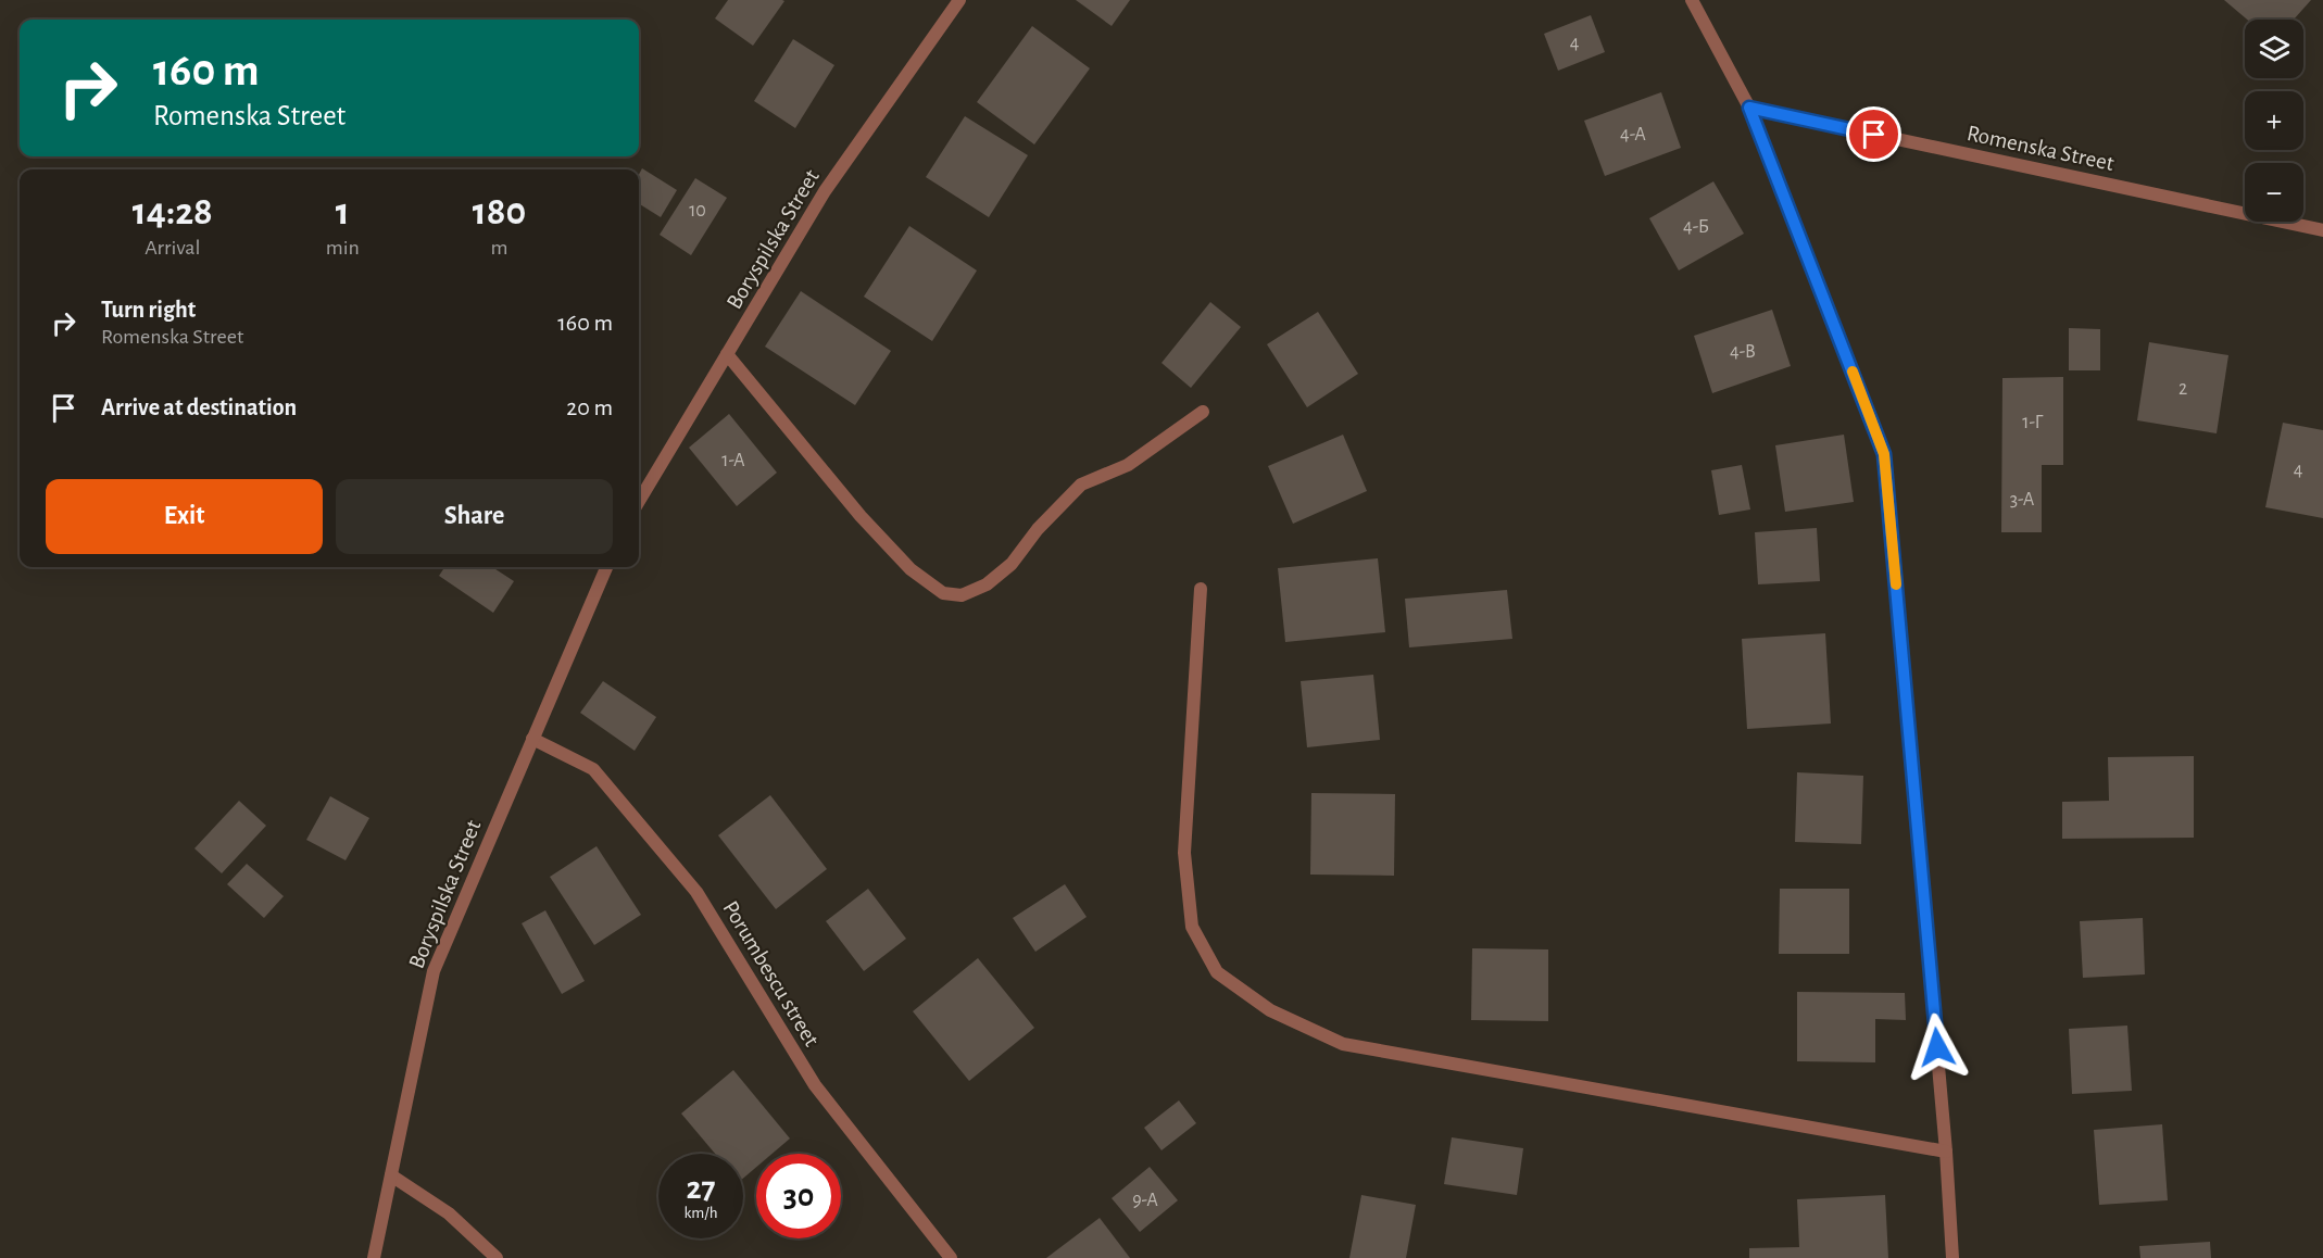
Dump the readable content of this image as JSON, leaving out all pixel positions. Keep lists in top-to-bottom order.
{
  "streets": {
    "street": ["Romenska Street", "Boryspilska Street", "Porumbescu street"]
  },
  "crossings": [
    ["Boryspilska Street", "Porumbescu street"]
  ],
  "house_numbers": [
    "4",
    "4-А",
    "10",
    "4-Б",
    "4-В",
    "2",
    "1-Г",
    "1-А",
    "4",
    "3-А",
    "9-А"
  ],
  "page": {
    "map_buttons": ["+", "−"],
    "turn": ["160 m", "Romenska Street"],
    "eta": [
      "14:28",
      "Arrival",
      "1",
      "min",
      "180",
      "m"
    ],
    "list": [
      {
        "name": "Turn right",
        "note": "Romenska Street",
        "value": "160 m"
      },
      {
        "name": "Arrive at destination",
        "value": "20 m"
      }
    ],
    "buttons": ["Exit", "Share"],
    "speed": "27 km/h",
    "limit": "30"
  }
}
